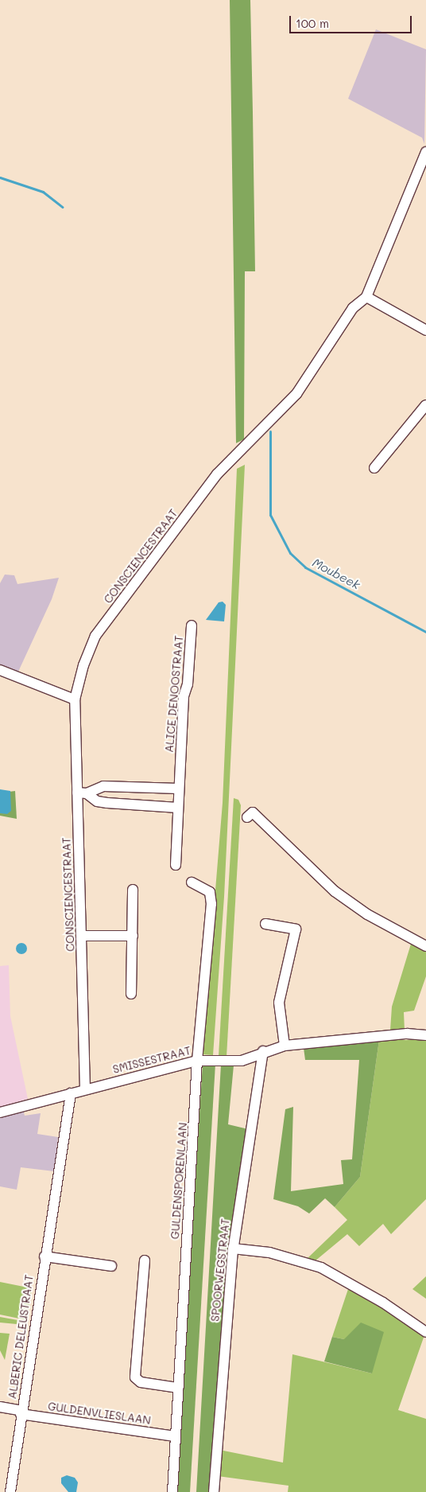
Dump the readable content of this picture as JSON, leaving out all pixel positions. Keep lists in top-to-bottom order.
{
  "streets": {
    "street": [
      "CONSCIENCESTRAAT",
      "ALICE DENOOSTRAAT",
      "SMISSESTRAAT",
      "GULDENSPORENLAAN",
      "SPOORWEGSTRAAT",
      "ALBERIC DELEUSTRAAT",
      "GULDENVLIESLAAN"
    ]
  },
  "crossings": [
    ["CONSCIENCESTRAAT", "SMISSESTRAAT"],
    ["SMISSESTRAAT", "GULDENSPORENLAAN"],
    ["SMISSESTRAAT", "SPOORWEGSTRAAT"],
    ["SMISSESTRAAT", "ALBERIC DELEUSTRAAT"],
    ["GULDENSPORENLAAN", "GULDENVLIESLAAN"],
    ["ALBERIC DELEUSTRAAT", "GULDENVLIESLAAN"]
  ],
  "water": ["Moubeek"],
  "scale_bar": "100 m"
}
